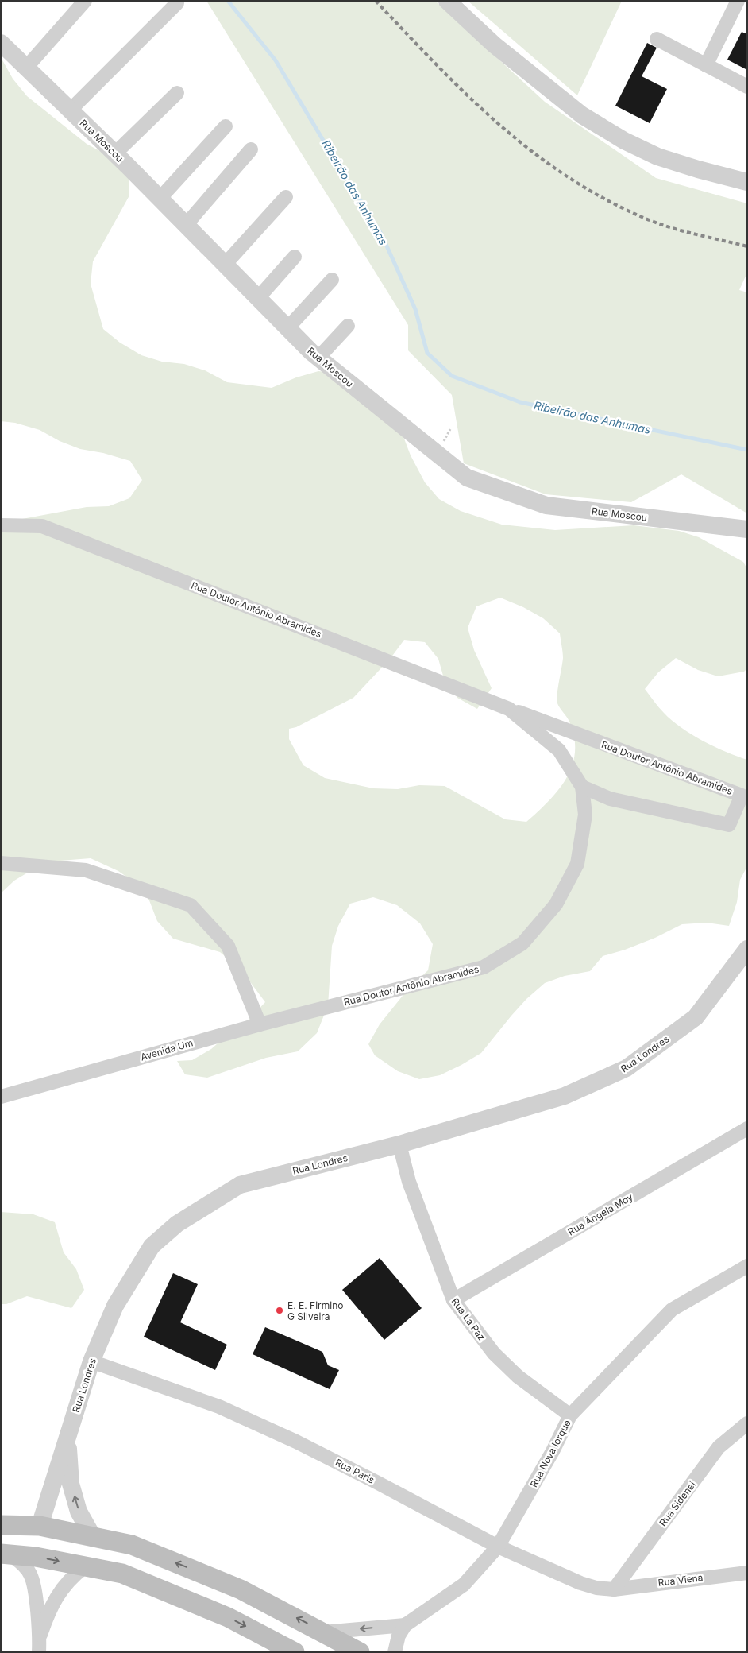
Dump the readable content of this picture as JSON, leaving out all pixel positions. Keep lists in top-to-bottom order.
{
  "streets": {
    "street": [
      "Rua Moscou",
      "Rua Doutor Antônio Abramides",
      "Avenida Um",
      "Rua Londres",
      "Rua Ângela Moy",
      "Rua La Paz",
      "Rua Nova Iorque",
      "Rua Paris",
      "Rua Sidenei",
      "Rua Viena"
    ]
  },
  "crossings": [
    ["Rua Doutor Antônio Abramides", "Avenida Um"],
    ["Rua Londres", "Rua La Paz"],
    ["Rua Londres", "Rua Paris"],
    ["Rua Ângela Moy", "Rua La Paz"],
    ["Rua La Paz", "Rua Nova Iorque"],
    ["Rua Nova Iorque", "Rua Paris"],
    ["Rua Paris", "Rua Sidenei"],
    ["Rua Paris", "Rua Viena"],
    ["Rua Sidenei", "Rua Viena"]
  ],
  "water": ["Ribeirão das Anhumas"],
  "places": ["E. E. Firmino G Silveira"]
}
